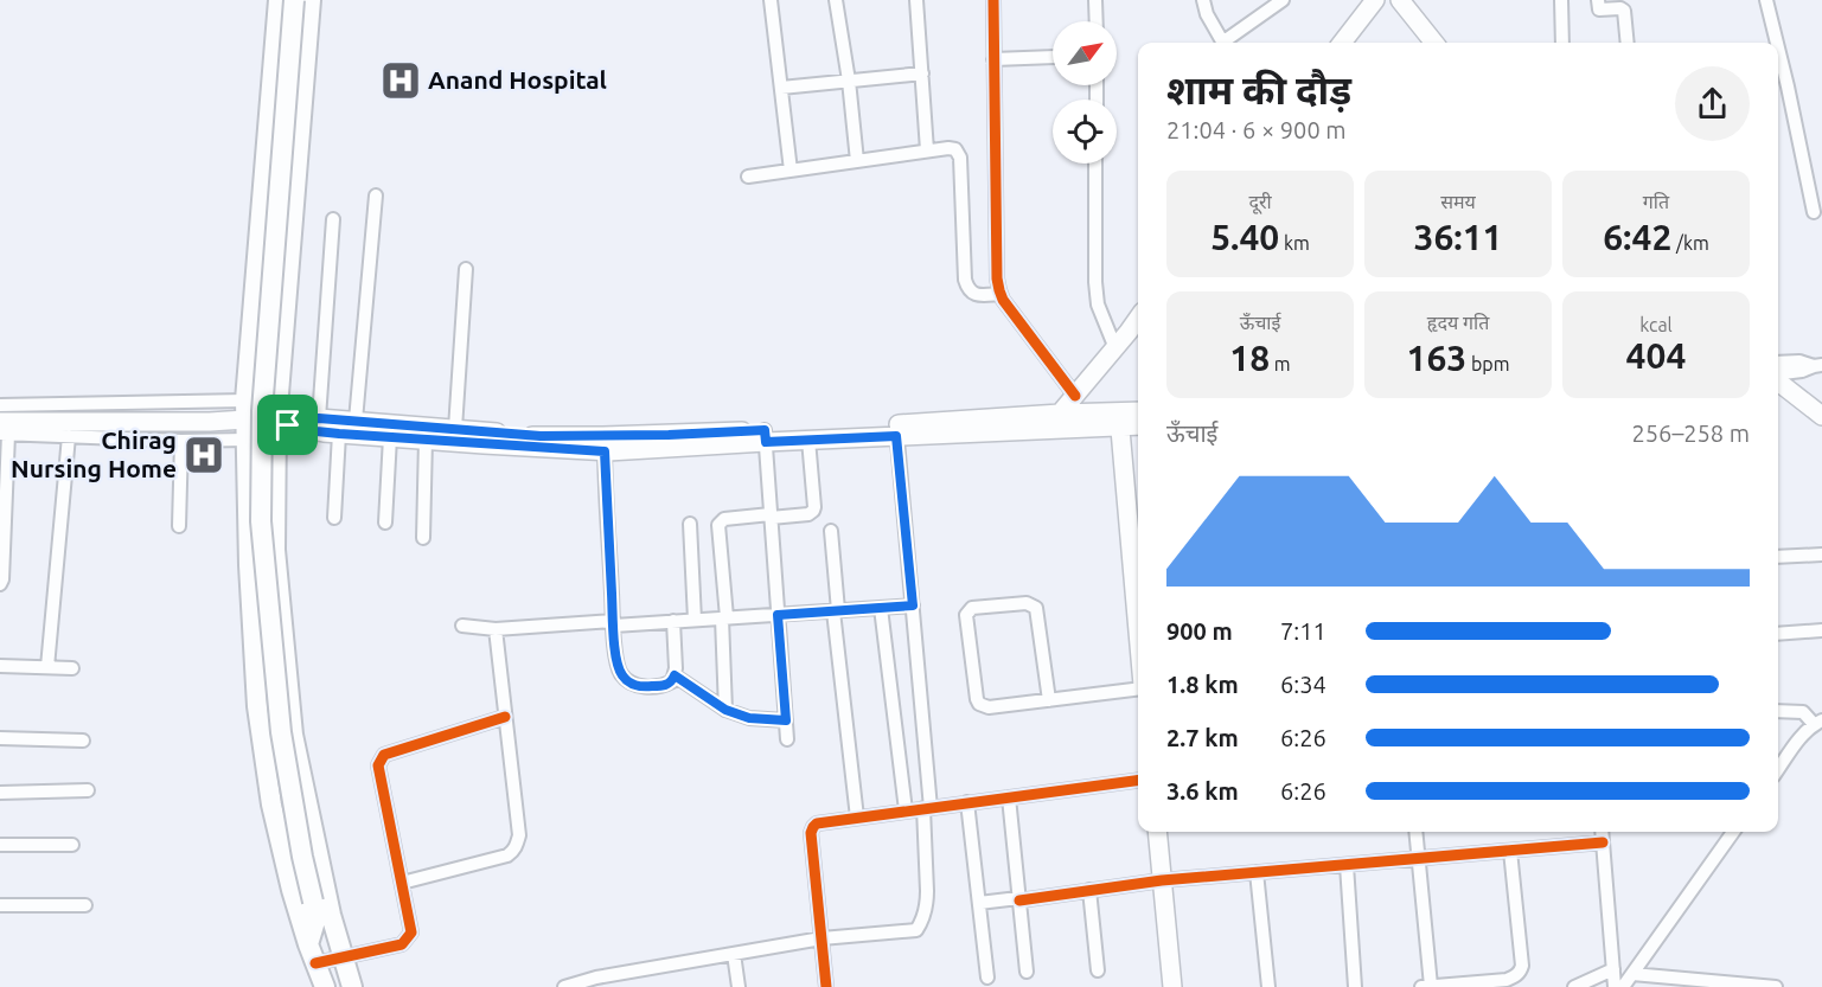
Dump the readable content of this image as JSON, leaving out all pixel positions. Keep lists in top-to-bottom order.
{
  "places": {
    "hospital": ["Anand Hospital", "Chirag Nursing Home"]
  },
  "north": "top right",
  "page": {
    "heading": ["शाम की दौड़", "21:04 · 6 × 900 m"],
    "stats": [
      ["दूरी", "5.40 km"],
      ["समय", "36:11"],
      ["गति", "6:42 /km"],
      ["ऊँचाई", "18 m"],
      ["हृदय गति", "163 bpm"],
      ["kcal", "404"]
    ],
    "chart": ["ऊँचाई", "256–258 m"],
    "list": [
      {
        "name": "900 m",
        "note": "7:11"
      },
      {
        "name": "1.8 km",
        "note": "6:34"
      },
      {
        "name": "2.7 km",
        "note": "6:26"
      },
      {
        "name": "3.6 km",
        "note": "6:26"
      }
    ]
  }
}
